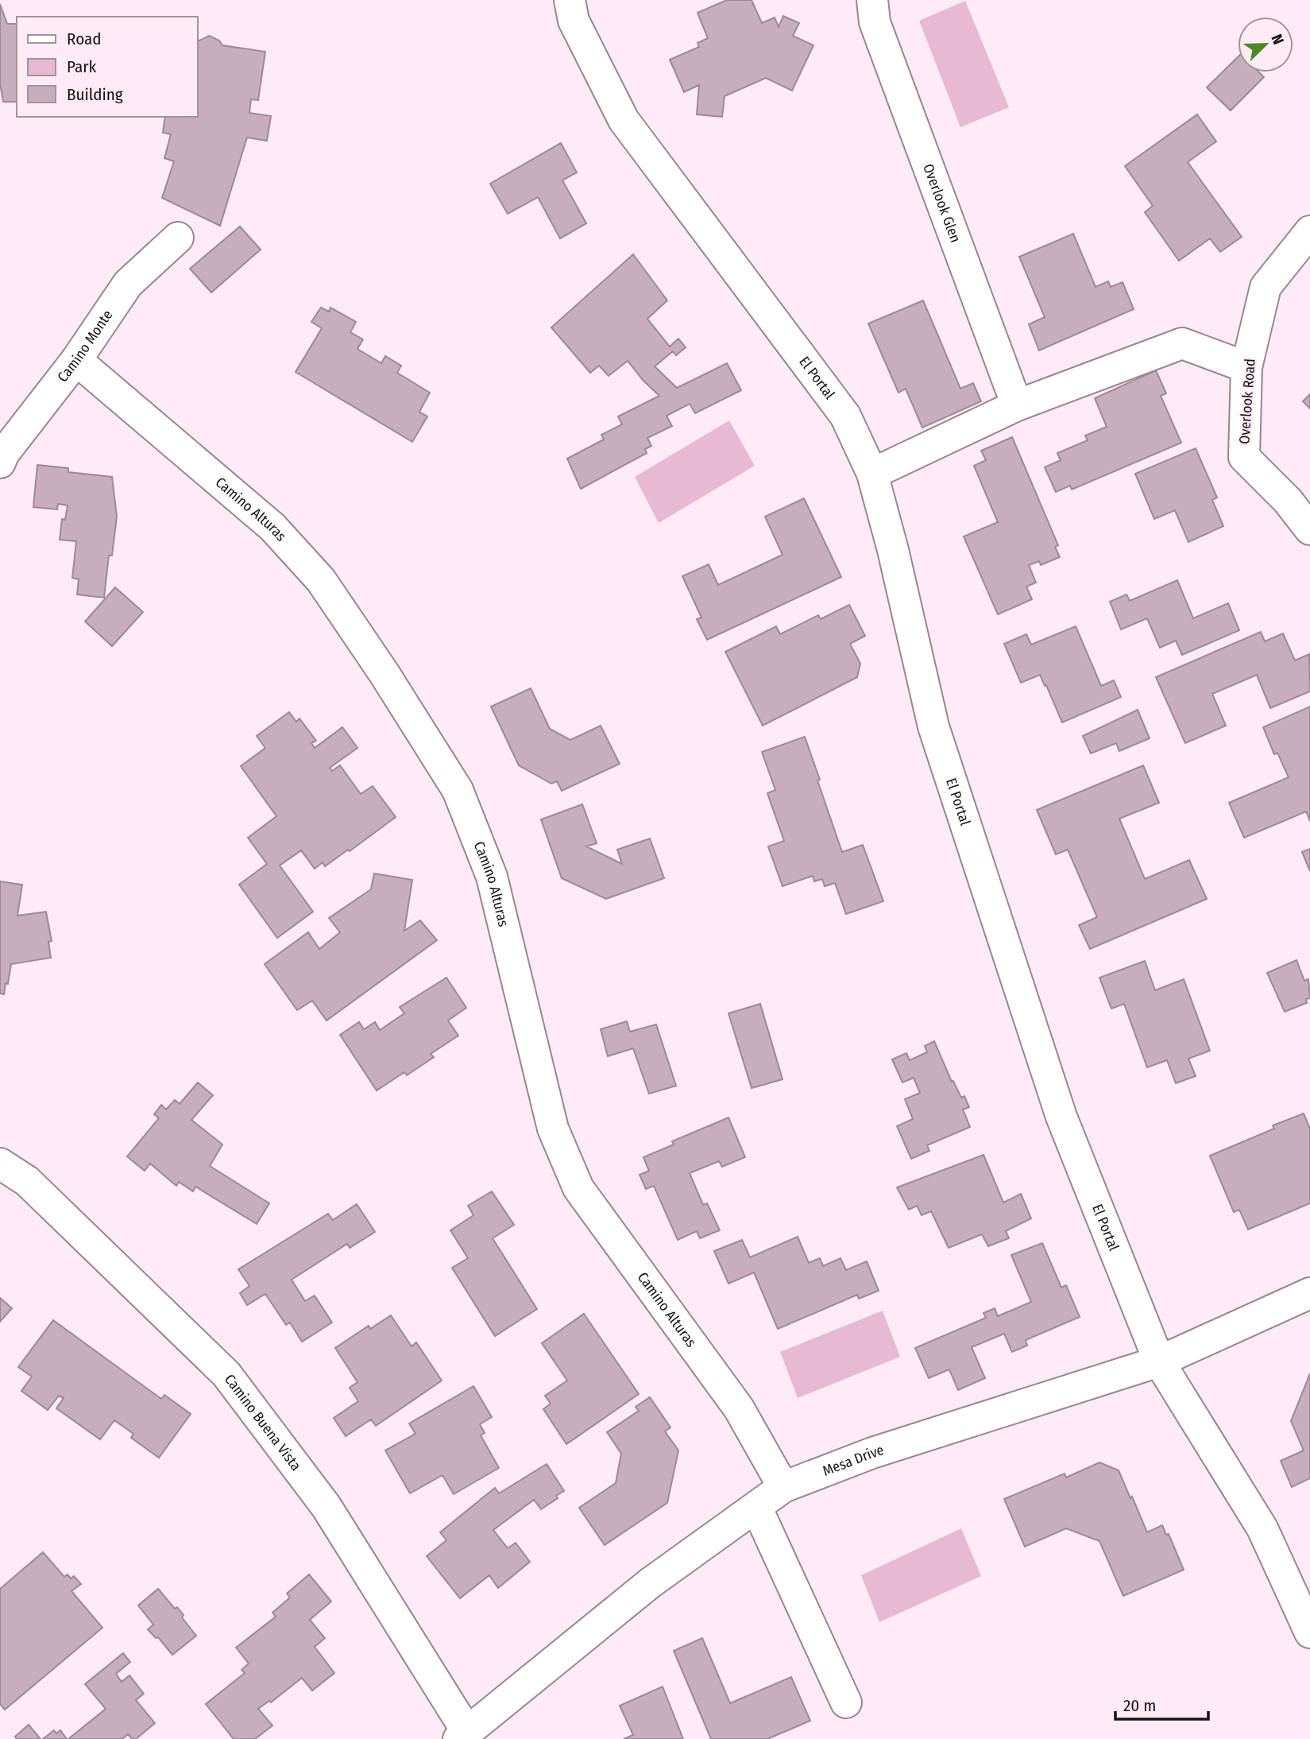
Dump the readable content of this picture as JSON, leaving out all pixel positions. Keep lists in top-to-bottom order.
{
  "streets": {
    "street": [
      "Overlook Glen",
      "Camino Monte",
      "El Portal",
      "Overlook Road",
      "Camino Alturas",
      "Camino Buena Vista",
      "Mesa Drive"
    ]
  },
  "crossings": [
    ["Camino Monte", "Camino Alturas"],
    ["El Portal", "Mesa Drive"],
    ["Camino Alturas", "Mesa Drive"],
    ["Camino Buena Vista", "Mesa Drive"]
  ],
  "legend": ["Road", "Park", "Building"],
  "scale_bar": "20 m",
  "north": "top right"
}
